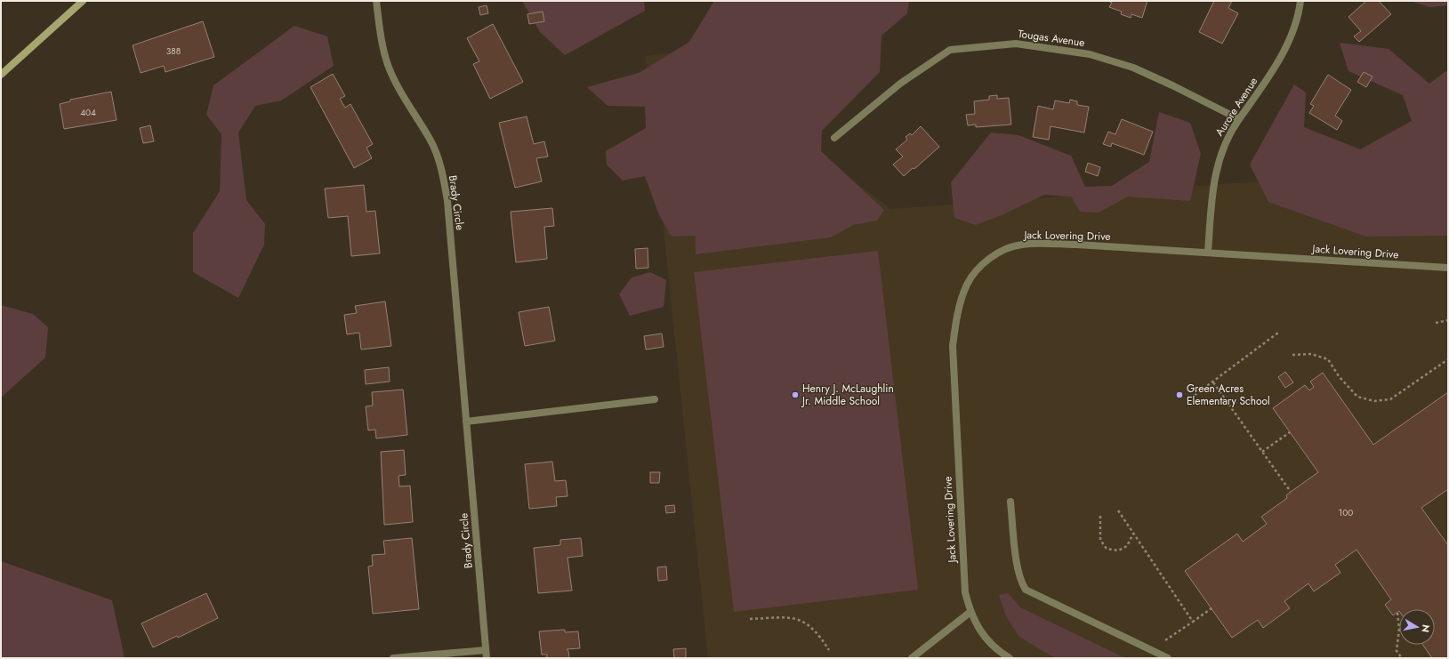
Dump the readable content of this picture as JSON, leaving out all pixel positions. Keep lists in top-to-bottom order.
{
  "streets": {
    "street": [
      "Tougas Avenue",
      "Aurore Avenue",
      "Brady Circle",
      "Jack Lovering Drive"
    ]
  },
  "crossings": [
    ["Tougas Avenue", "Aurore Avenue"],
    ["Aurore Avenue", "Jack Lovering Drive"]
  ],
  "places": ["Henry J. McLaughlin Jr. Middle School", "Green Acres Elementary School"],
  "house_numbers": ["388", "404", "100"],
  "north": "right"
}
